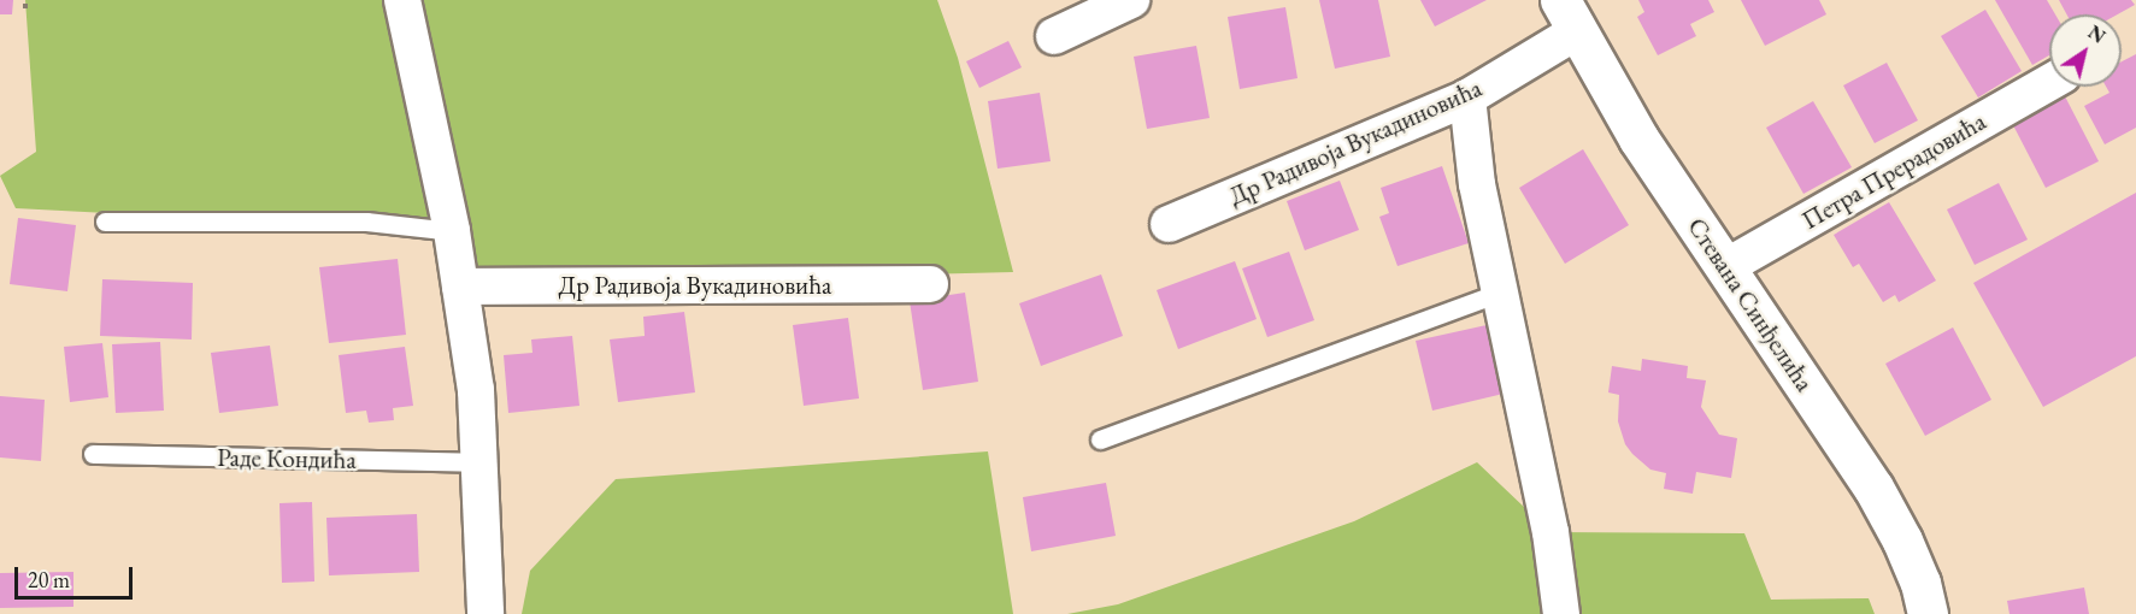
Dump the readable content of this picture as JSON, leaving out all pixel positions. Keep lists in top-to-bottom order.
{
  "streets": {
    "street": ["Др Радивоја Вукадиновића", "Петра Прерадовића", "Стевана Синђелића"],
    "lane": ["Раде Кондића"]
  },
  "crossings": [
    ["Др Радивоја Вукадиновића", "Стевана Синђелића"],
    ["Петра Прерадовића", "Стевана Синђелића"]
  ],
  "scale_bar": "20 m",
  "north": "top right"
}
